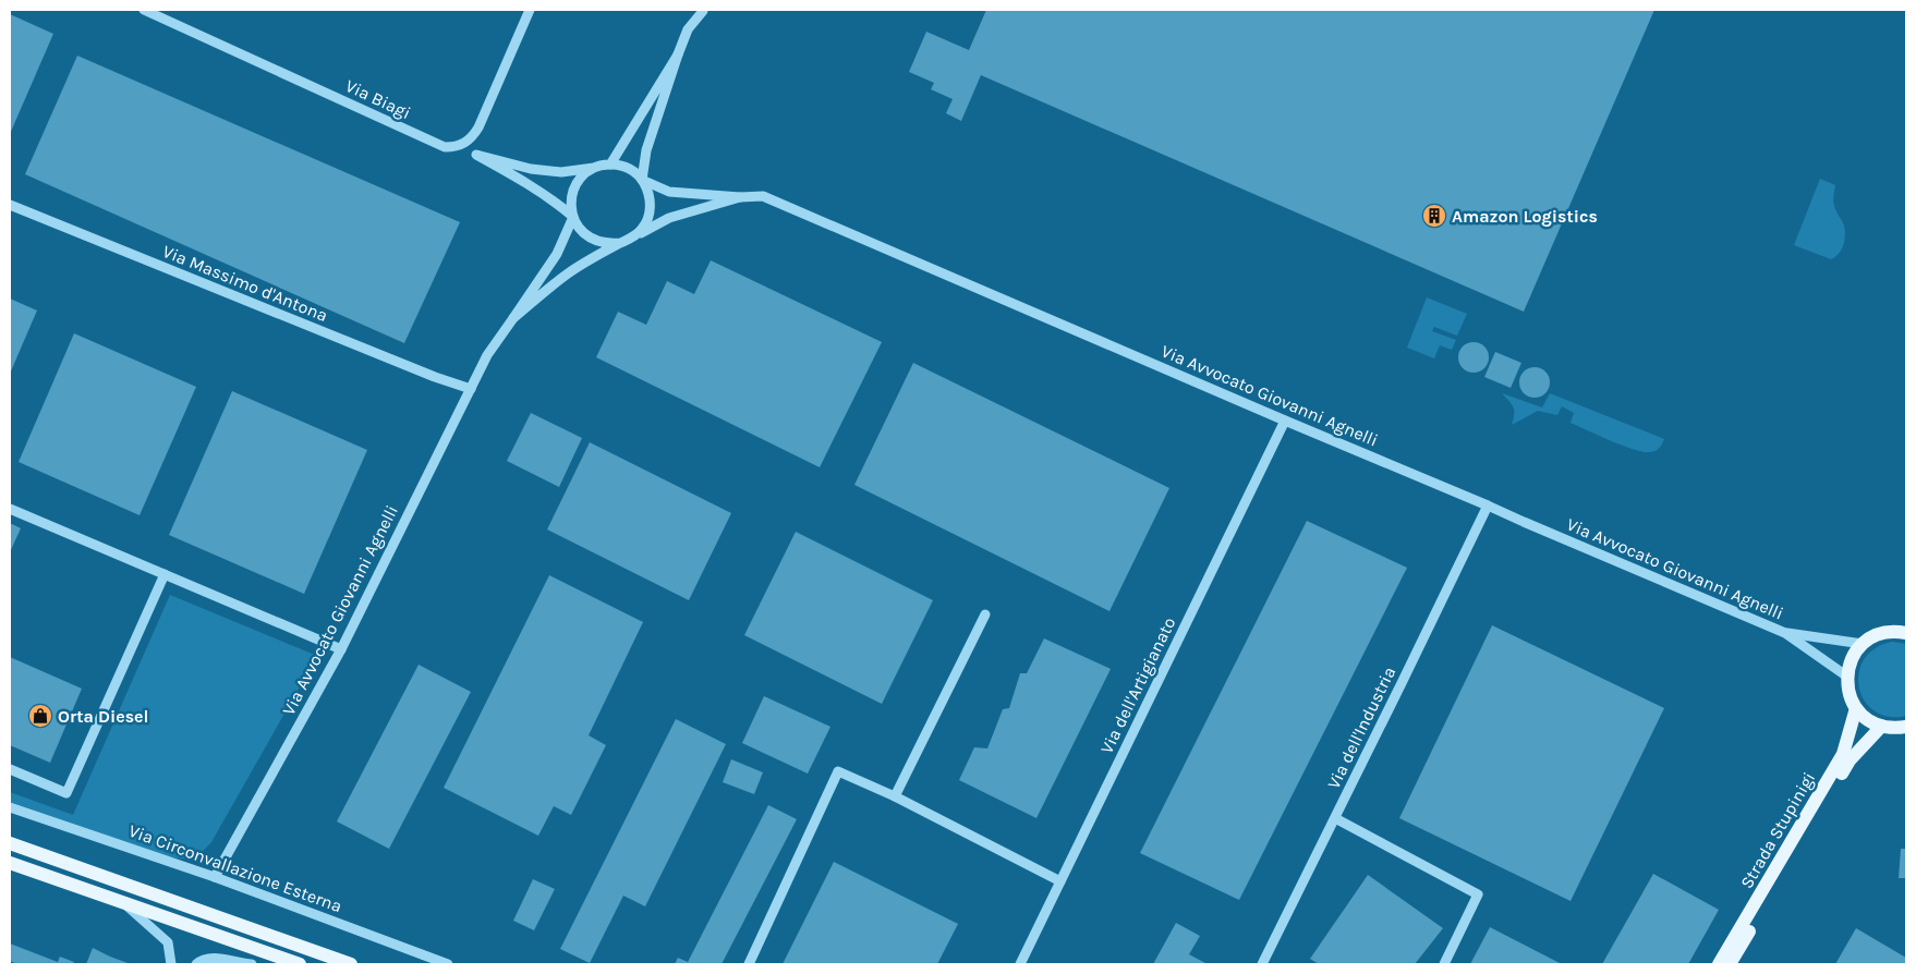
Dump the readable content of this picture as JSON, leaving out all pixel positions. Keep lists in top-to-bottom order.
{
  "streets": {
    "main road": ["Strada Stupinigi"],
    "street": [
      "Via Biagi",
      "Via Massimo d'Antona",
      "Via Avvocato Giovanni Agnelli",
      "Via dell'Artigianato",
      "Via dell'Industria",
      "Via Circonvallazione Esterna"
    ]
  },
  "crossings": [
    ["Via Massimo d'Antona", "Via Avvocato Giovanni Agnelli"],
    ["Via Avvocato Giovanni Agnelli", "Via dell'Artigianato"],
    ["Via Avvocato Giovanni Agnelli", "Via dell'Industria"],
    ["Via Avvocato Giovanni Agnelli", "Via Circonvallazione Esterna"]
  ],
  "places": {
    "building": ["Amazon Logistics"],
    "shop": ["Orta Diesel"]
  }
}
